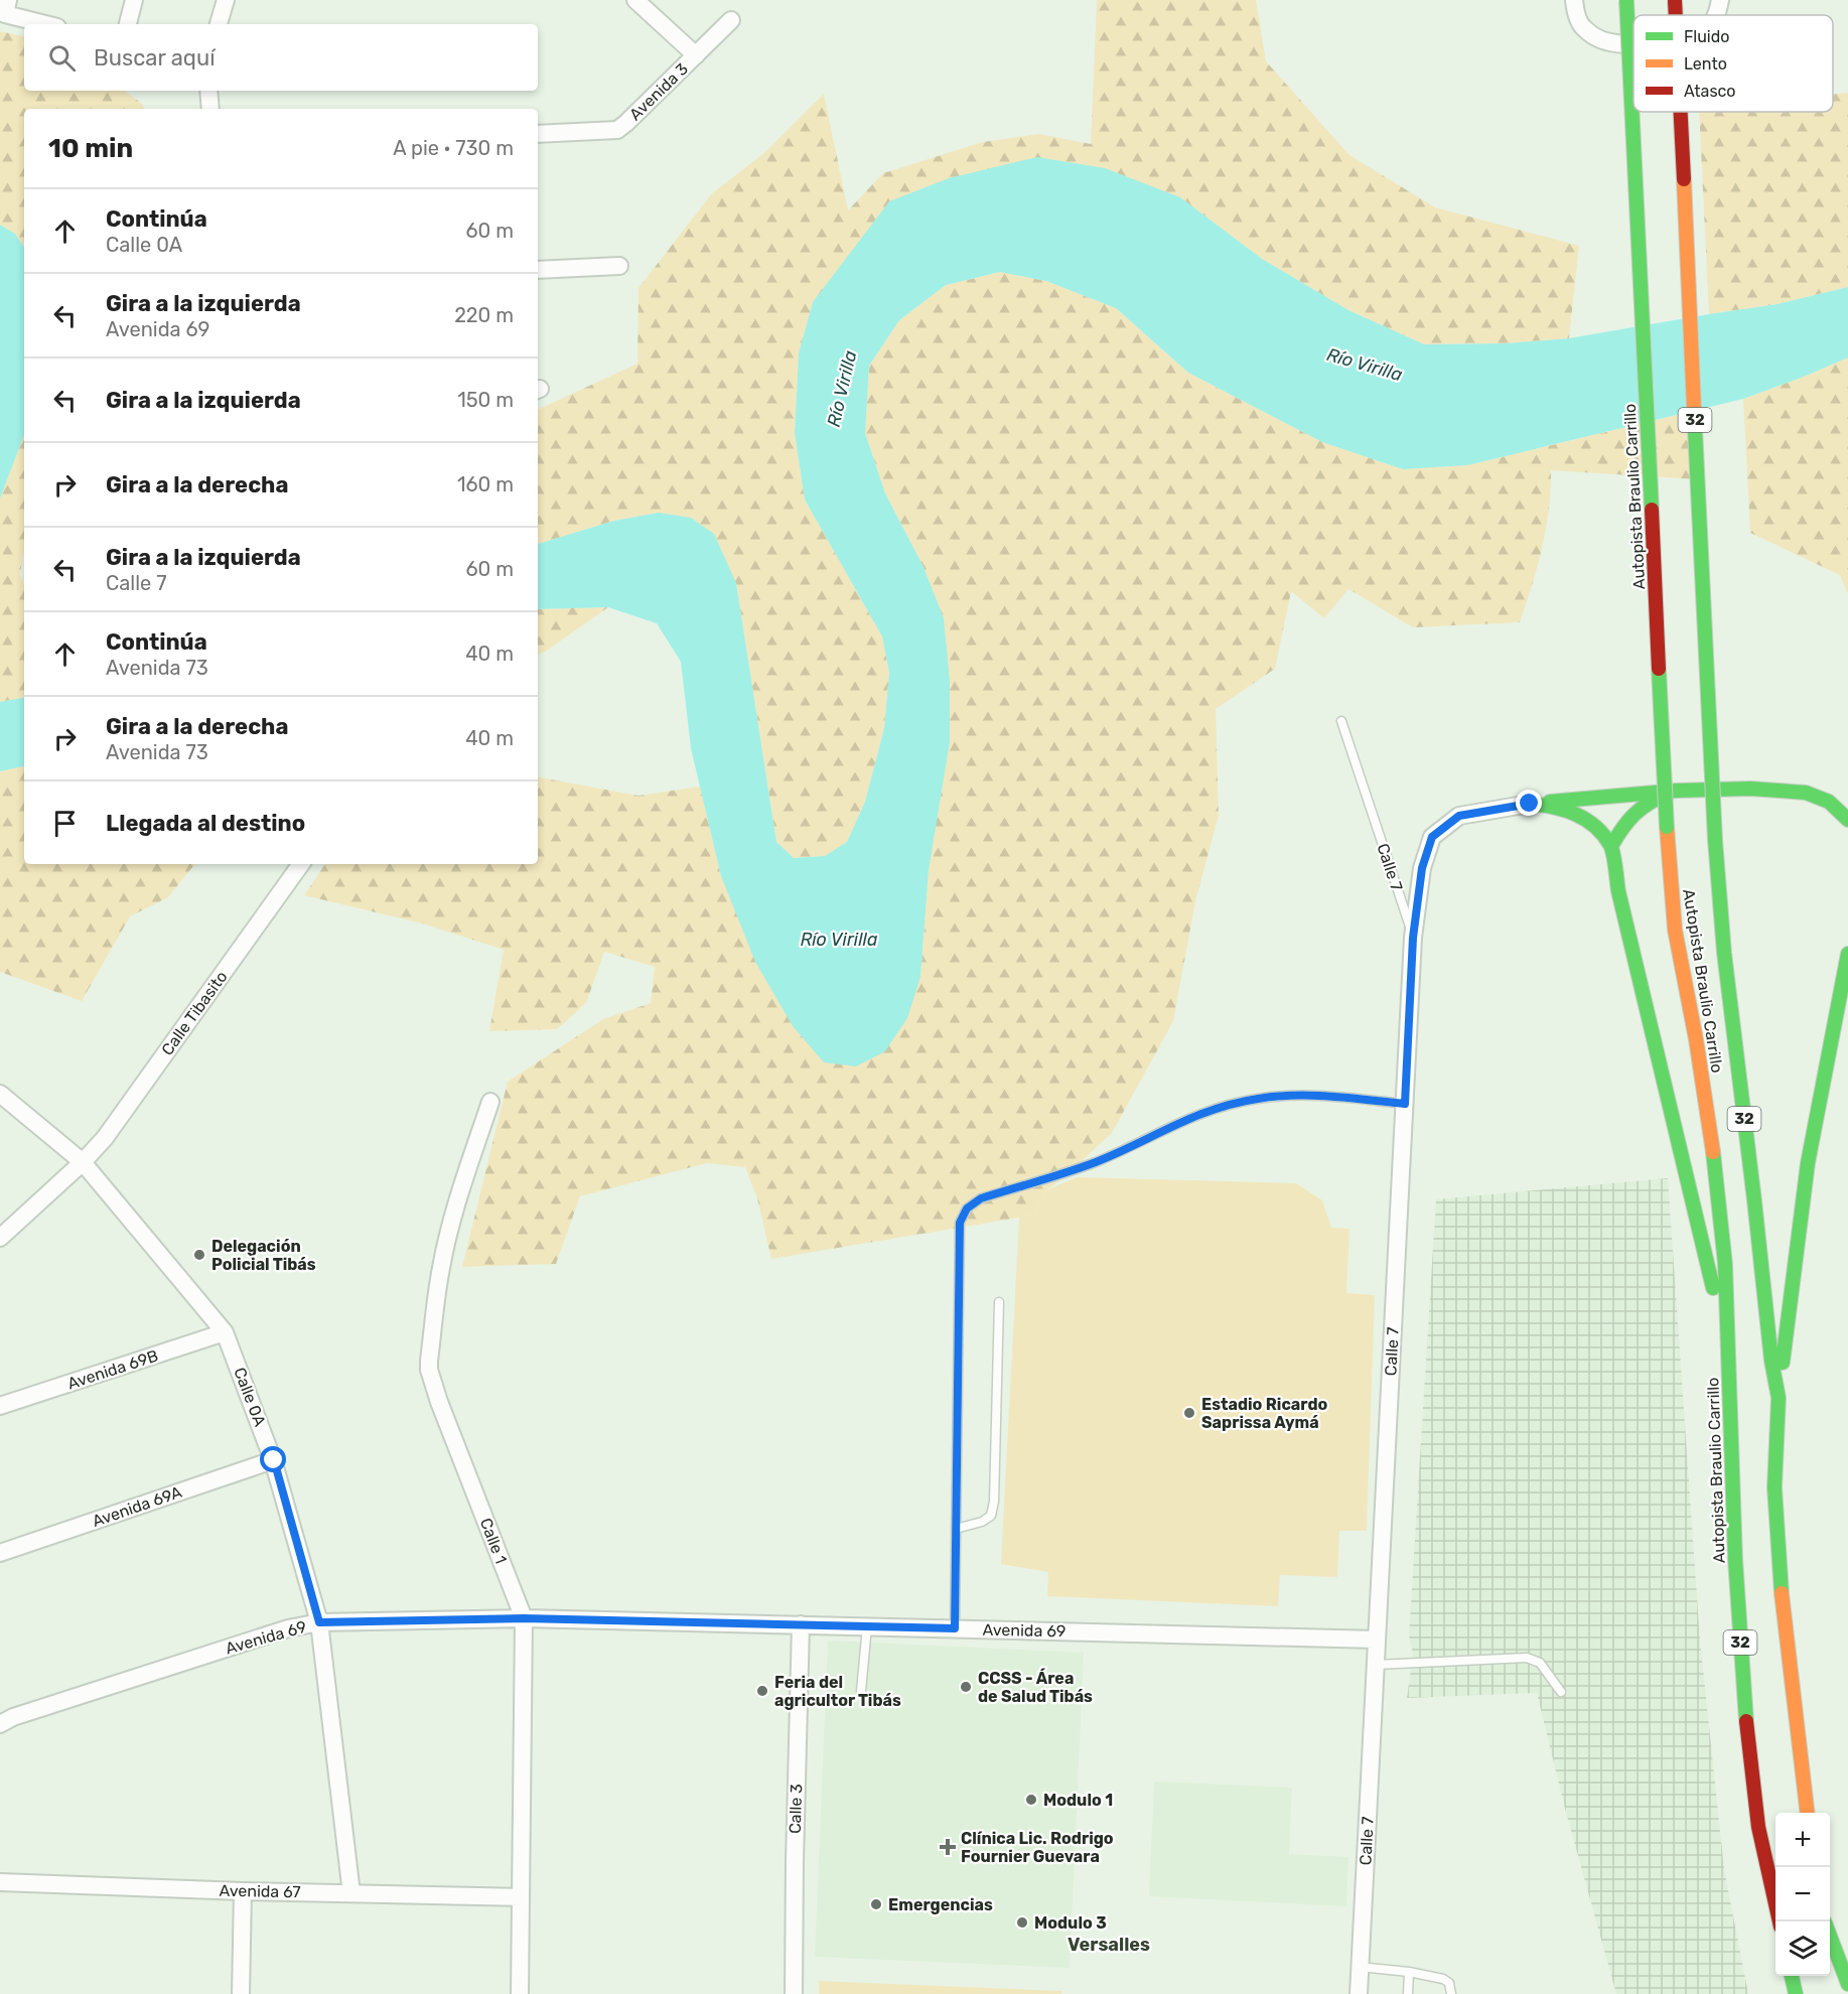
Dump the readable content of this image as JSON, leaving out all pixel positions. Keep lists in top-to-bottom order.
{
  "streets": {
    "highway": ["32", "Autopista Braulio Carrillo"],
    "street": [
      "Avenida 3",
      "Calle 7",
      "Calle Tibasito",
      "Avenida 69B",
      "Calle 0A",
      "Avenida 69A",
      "Calle 1",
      "Avenida 69",
      "Calle 3",
      "Avenida 67"
    ]
  },
  "crossings": [
    ["Calle 7", "Avenida 69"],
    ["Calle Tibasito", "Calle 0A"],
    ["Avenida 69B", "Calle 0A"],
    ["Calle 0A", "Avenida 69A"],
    ["Calle 0A", "Avenida 69"],
    ["Calle 0A", "Avenida 67"],
    ["Calle 1", "Avenida 69"],
    ["Calle 1", "Avenida 67"],
    ["Avenida 69", "Calle 3"]
  ],
  "districts": ["Versalles"],
  "water": ["Río Virilla"],
  "places": {
    "other": [
      "Delegación Policial Tibás",
      "Estadio Ricardo Saprissa Aymá",
      "CCSS - Área de Salud Tibás",
      "Feria del agricultor Tibás",
      "Modulo 1",
      "Emergencias",
      "Modulo 3"
    ],
    "health": ["Clínica Lic. Rodrigo Fournier Guevara"]
  },
  "legend": ["Fluido", "Lento", "Atasco"],
  "page": {
    "search": "Buscar aquí",
    "heading": ["10 min", "A pie · 730 m"],
    "list": [
      ["Continúa", "Calle 0A", "60 m"],
      ["Gira a la izquierda", "Avenida 69", "220 m"],
      ["Gira a la izquierda", "150 m"],
      ["Gira a la derecha", "160 m"],
      ["Gira a la izquierda", "Calle 7", "60 m"],
      ["Continúa", "Avenida 73", "40 m"],
      ["Gira a la derecha", "Avenida 73", "40 m"],
      "Llegada al destino"
    ],
    "map_buttons": ["+", "−"]
  }
}
